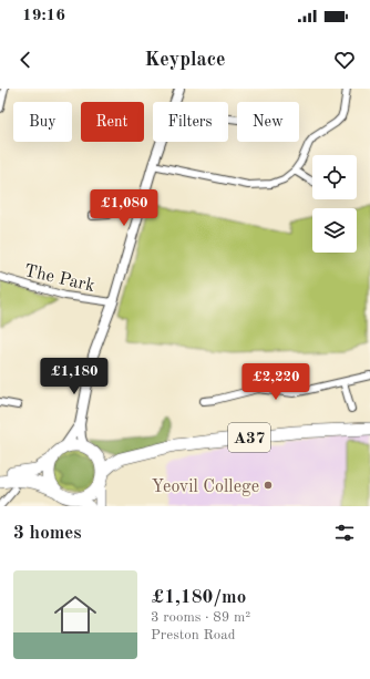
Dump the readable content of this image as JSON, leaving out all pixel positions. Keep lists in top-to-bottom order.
{
  "streets": {
    "highway": ["A37"],
    "street": ["The Park"]
  },
  "places": ["Yeovil College"],
  "page": {
    "status": "19:16",
    "header": "Keyplace",
    "chip": [
      "Buy",
      "Rent",
      "Filters",
      "New"
    ],
    "price": ["£1,080", "£1,180", "£2,220"],
    "heading": "3 homes",
    "list": [
      {
        "name": "£1,180/mo",
        "note": "3 rooms · 89 m² · Preston Road"
      }
    ]
  }
}
